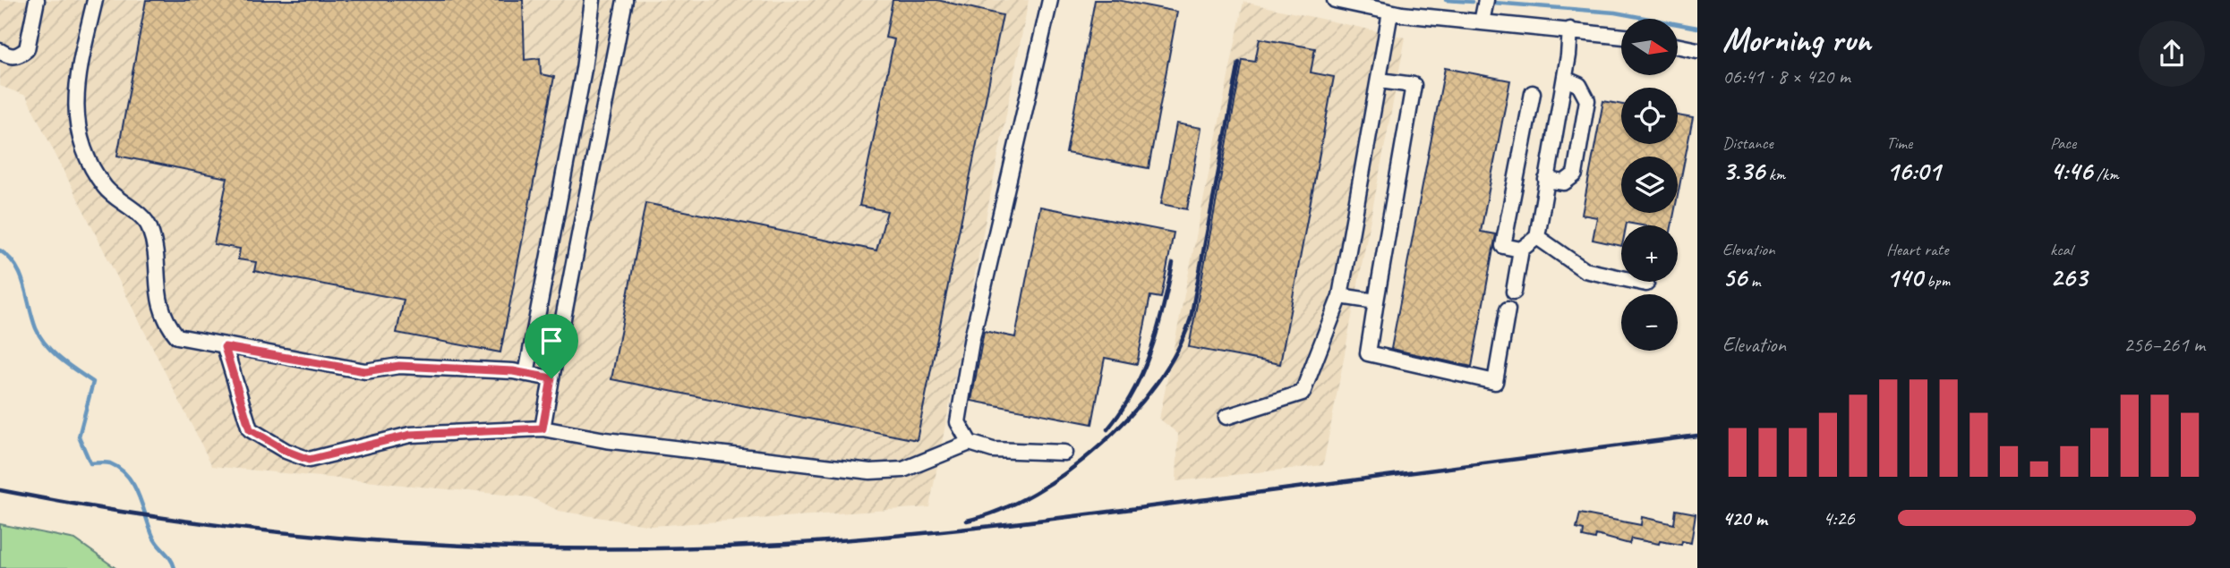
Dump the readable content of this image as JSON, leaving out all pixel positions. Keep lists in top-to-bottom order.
{
  "north": "right",
  "page": {
    "heading": ["Morning run", "06:41 · 8 × 420 m"],
    "map_buttons": ["+", "−"],
    "stats": [
      ["Distance", "3.36 km"],
      ["Time", "16:01"],
      ["Pace", "4:46 /km"],
      ["Elevation", "56 m"],
      ["Heart rate", "140 bpm"],
      ["kcal", "263"]
    ],
    "chart": ["Elevation", "256–261 m"],
    "list": [
      {
        "name": "420 m",
        "note": "4:26"
      }
    ]
  }
}
